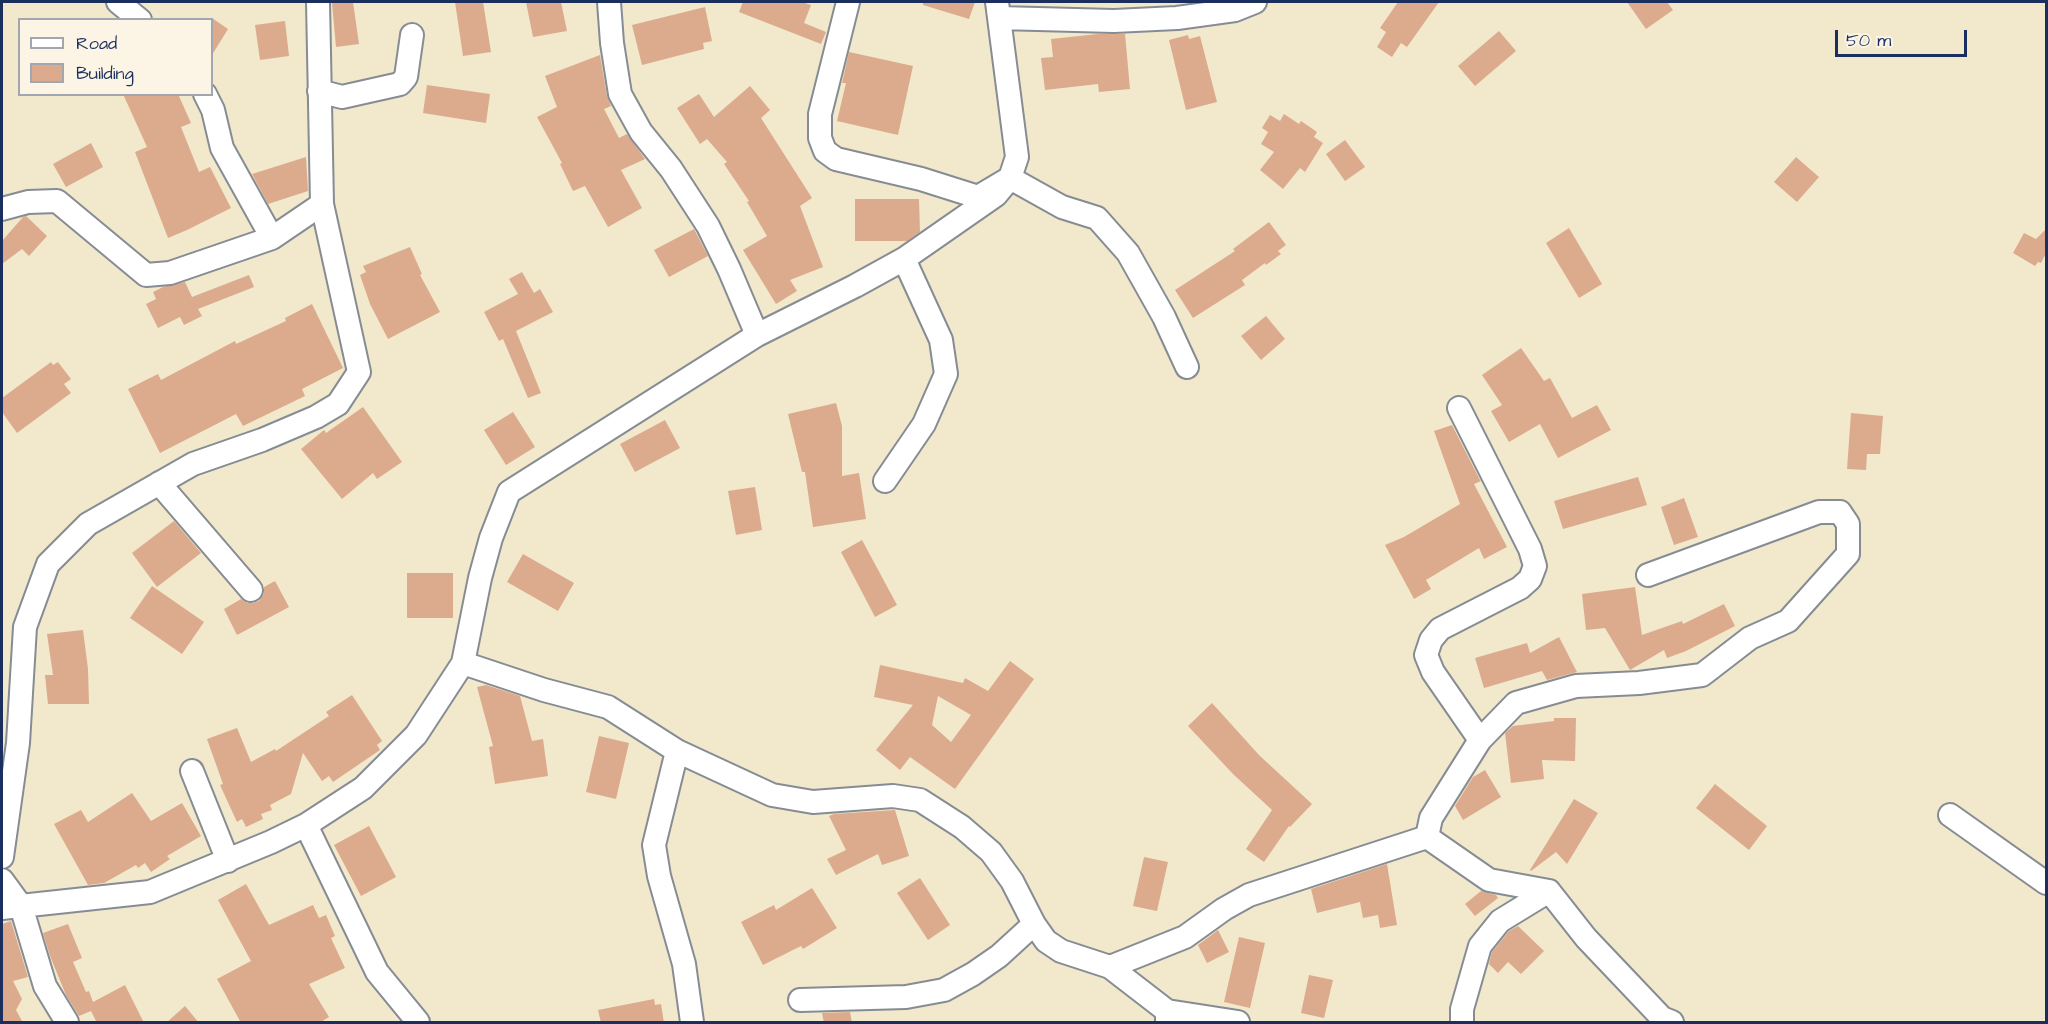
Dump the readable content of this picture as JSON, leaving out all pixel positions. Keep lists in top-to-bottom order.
{
  "legend": ["Road", "Building"],
  "scale_bar": "50 m"
}
